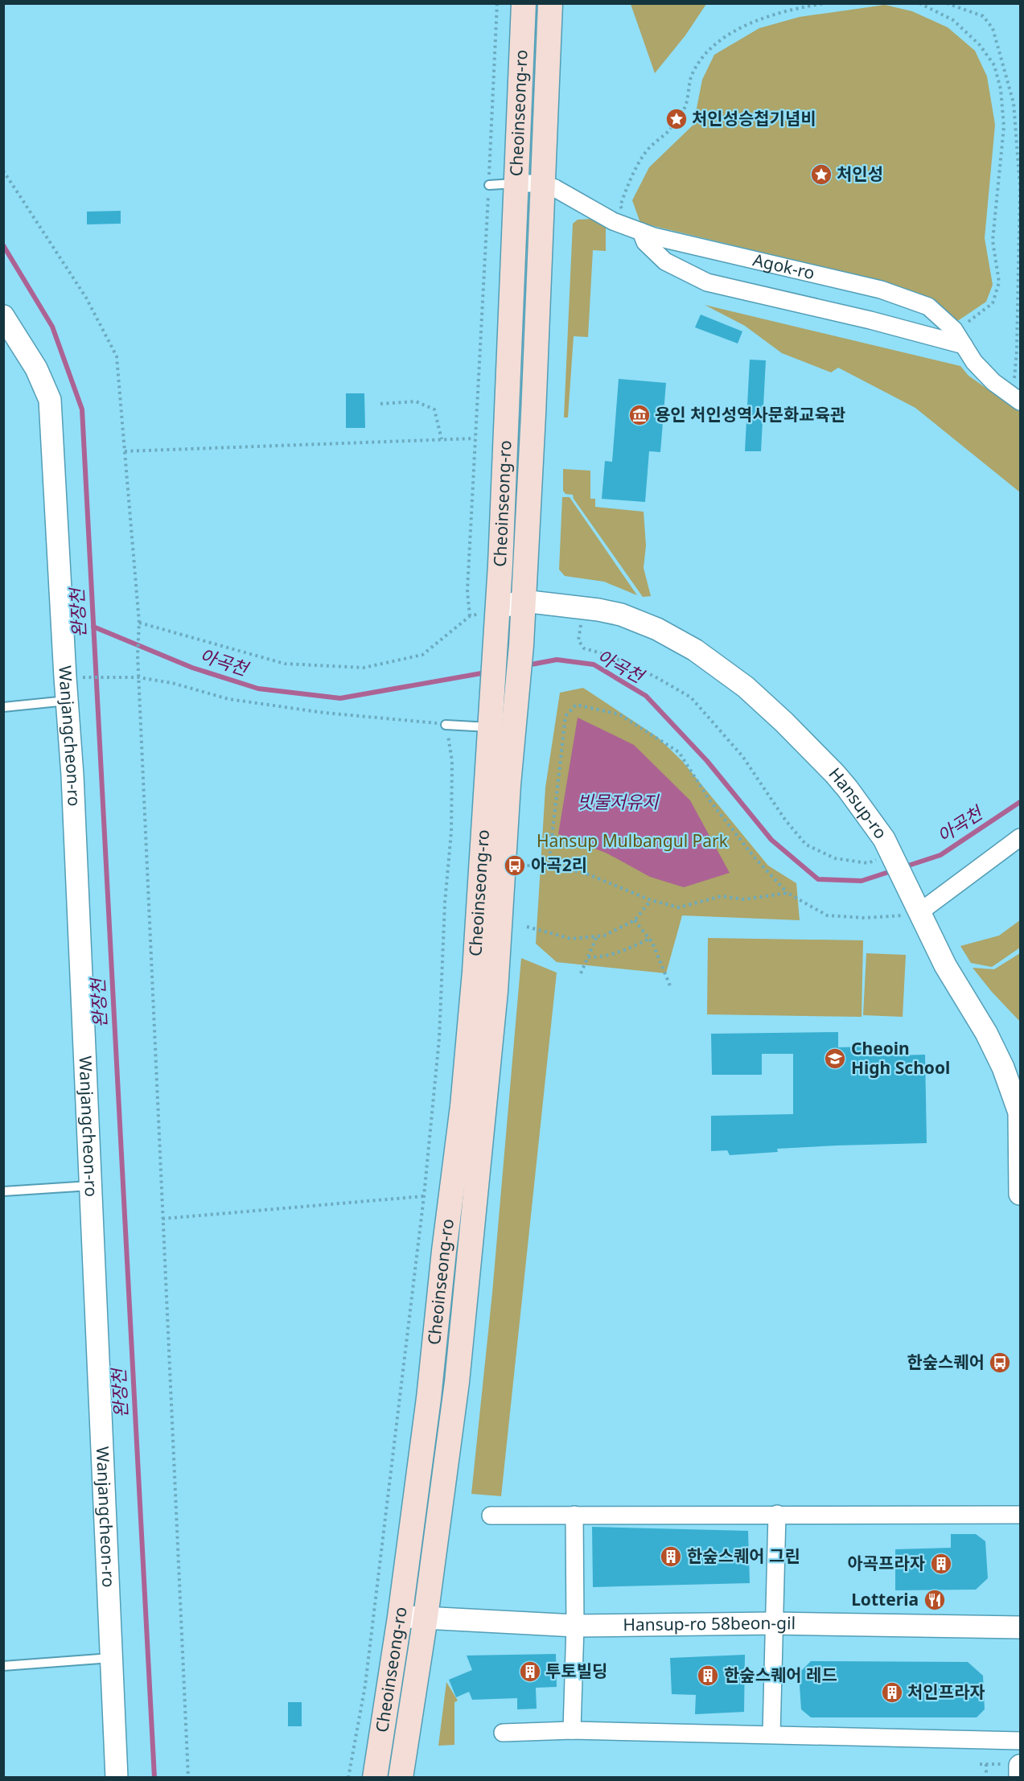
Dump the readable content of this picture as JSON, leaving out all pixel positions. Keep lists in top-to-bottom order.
{
  "streets": {
    "main road": ["Cheoinseong-ro"],
    "street": [
      "Agok-ro",
      "Wanjangcheon-ro",
      "Hansup-ro",
      "Hansup-ro 58beon-gil"
    ]
  },
  "crossings": [
    ["Cheoinseong-ro", "Agok-ro"],
    ["Cheoinseong-ro", "Hansup-ro"],
    ["Cheoinseong-ro", "Hansup-ro 58beon-gil"]
  ],
  "water": ["완장천", "아곡천", "빗물저유지"],
  "parks": ["Hansup Mulbangul Park"],
  "places": {
    "place": ["처인성승첩기념비", "처인성"],
    "museum": ["용인 처인성역사문화교육관"],
    "bus stop": ["아곡2리", "한숲스퀘어"],
    "school or university": ["Cheoin High School"],
    "building": [
      "한숲스퀘어 그린",
      "아곡프라자",
      "투토빌딩",
      "한숲스퀘어 레드",
      "처인프라자"
    ],
    "restaurant": ["Lotteria"]
  }
}
